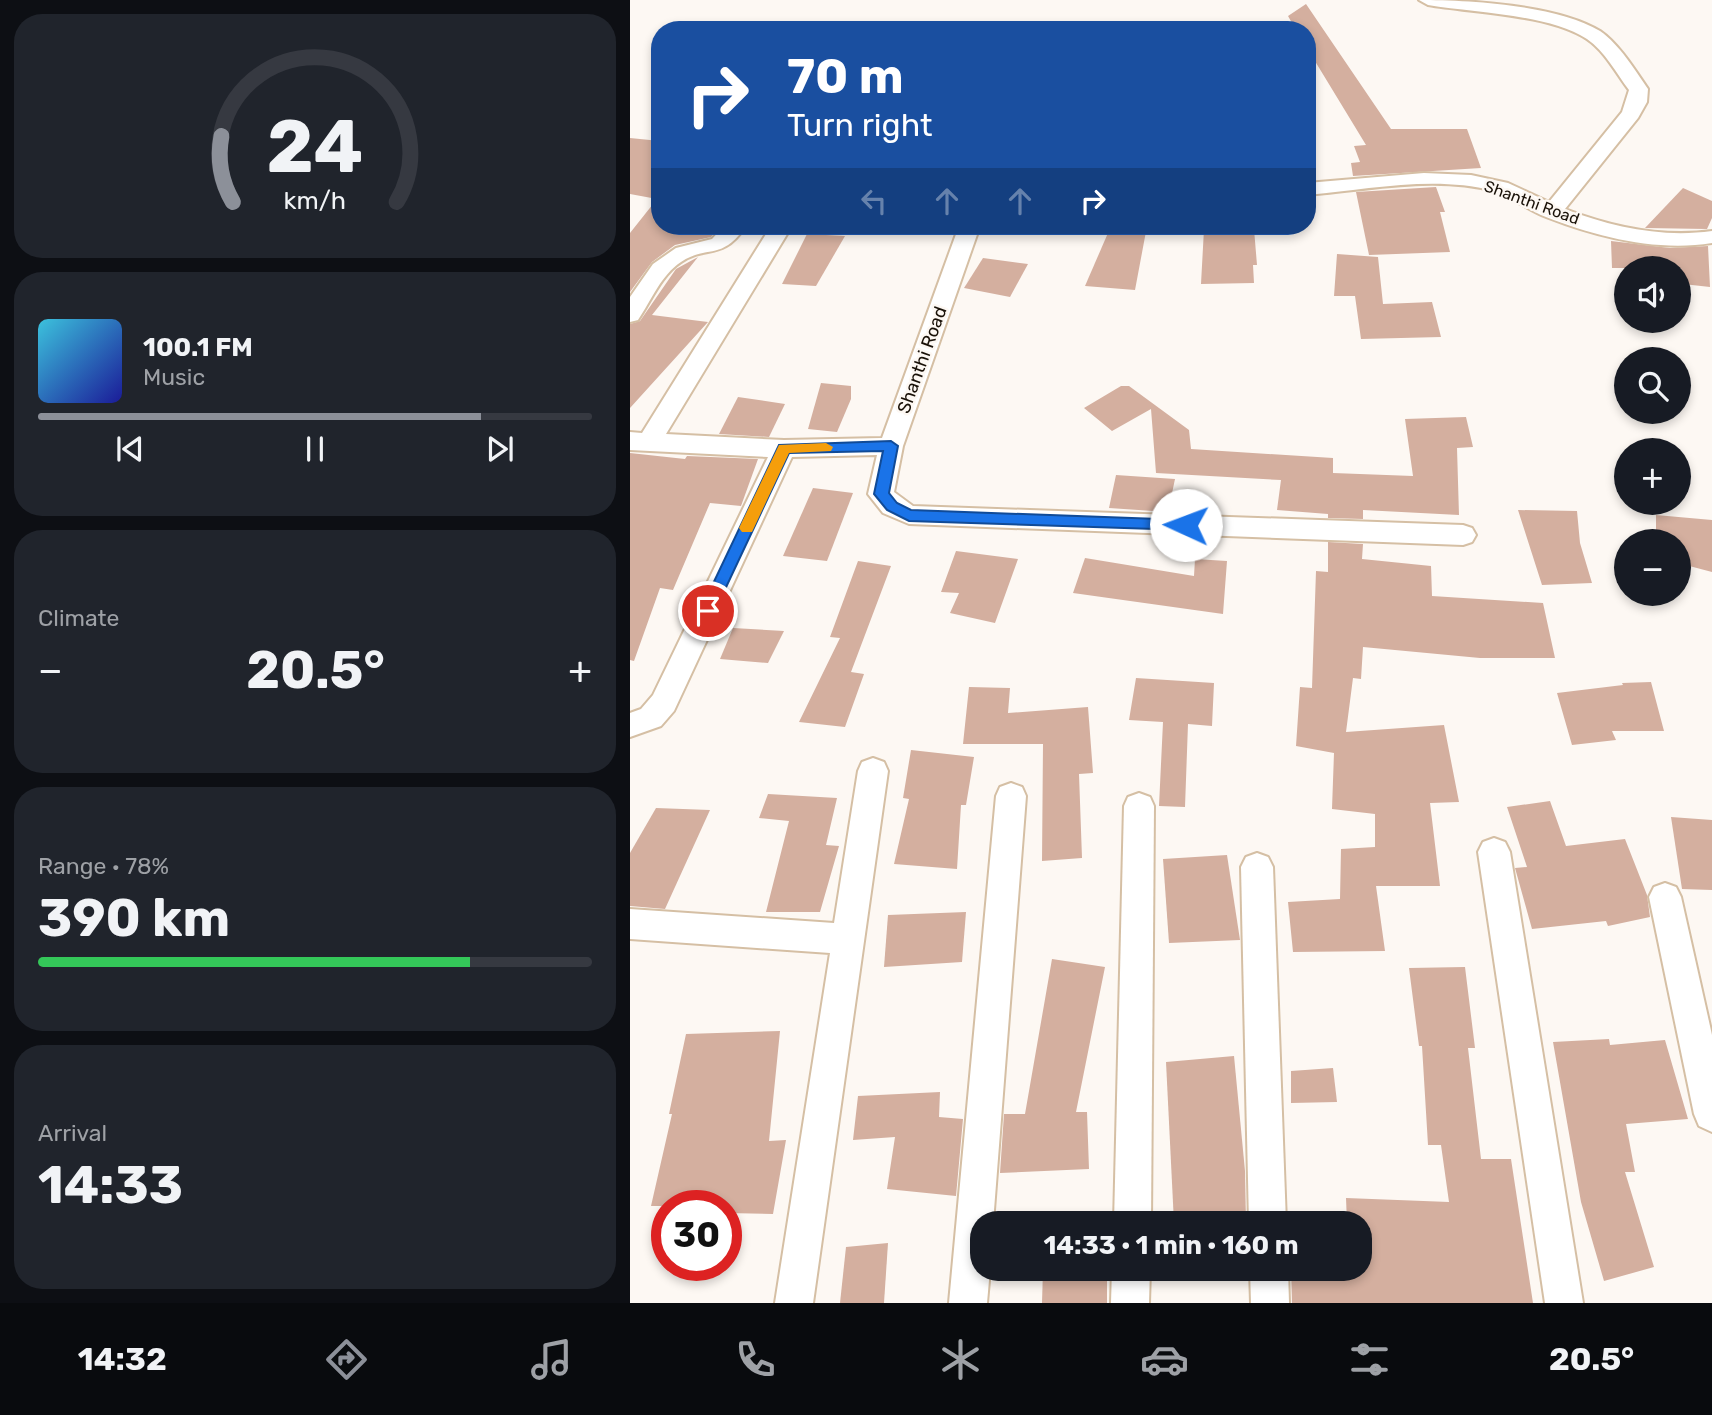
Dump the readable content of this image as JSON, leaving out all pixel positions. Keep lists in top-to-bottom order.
{
  "streets": {
    "street": ["Shanthi Road"]
  },
  "page": {
    "turn": ["70 m", "Turn right"],
    "map_buttons": ["+", "−"],
    "song": ["100.1 FM", "Music"],
    "tile": [
      "Climate",
      ["Range · 78%", "390 km"],
      ["Arrival", "14:33"]
    ],
    "heat": ["−", "20.5°", "+"],
    "limit": "30",
    "trip": "14:33 · 1 min · 160 m",
    "tabs": ["14:32", "20.5°"],
    "gauge": ["24", "km/h"]
  }
}
